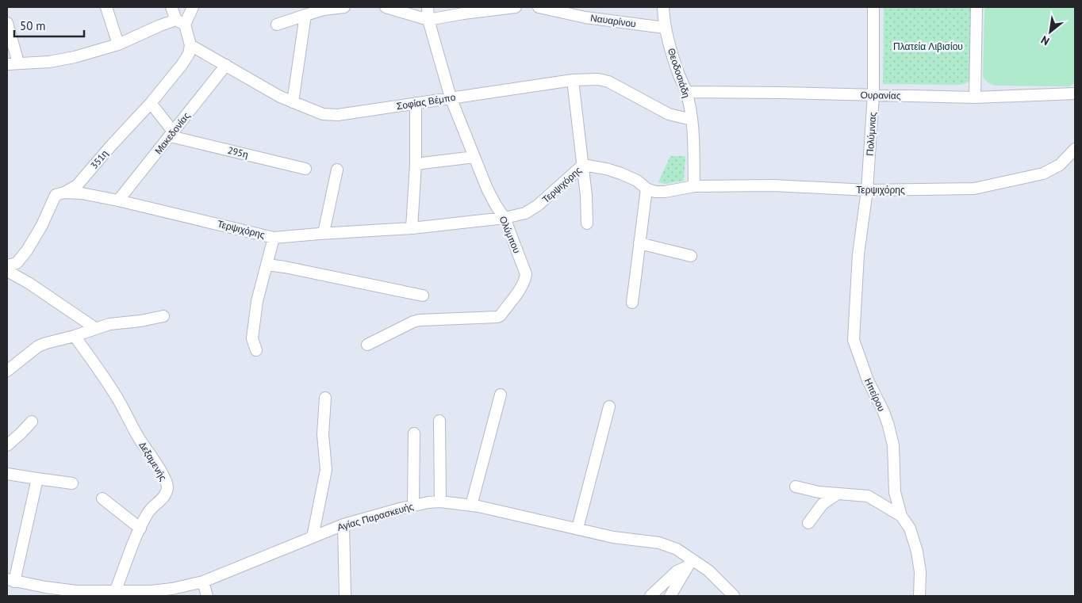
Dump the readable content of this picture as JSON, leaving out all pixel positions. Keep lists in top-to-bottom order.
{
  "streets": {
    "street": [
      "Ναυαρίνου",
      "Θεοδοσιάδη",
      "Ουρανίας",
      "Σοφίας Βέμπο",
      "Μακεδονίας",
      "Πολύμνιας",
      "295η",
      "351η",
      "Τερψιχόρης",
      "Ολύμπου",
      "Ηπείρου",
      "Δεξαμενής",
      "Αγίας Παρασκευής"
    ]
  },
  "crossings": [
    ["Ναυαρίνου", "Θεοδοσιάδη"],
    ["Θεοδοσιάδη", "Ουρανίας"],
    ["Θεοδοσιάδη", "Σοφίας Βέμπο"],
    ["Θεοδοσιάδη", "Τερψιχόρης"],
    ["Ουρανίας", "Πολύμνιας"],
    ["Σοφίας Βέμπο", "Μακεδονίας"],
    ["Σοφίας Βέμπο", "351η"],
    ["Σοφίας Βέμπο", "Ολύμπου"],
    ["Μακεδονίας", "295η"],
    ["Μακεδονίας", "Τερψιχόρης"],
    ["Πολύμνιας", "Τερψιχόρης"],
    ["Πολύμνιας", "Ηπείρου"],
    ["351η", "Τερψιχόρης"],
    ["Τερψιχόρης", "Ολύμπου"],
    ["Τερψιχόρης", "Ηπείρου"],
    ["Δεξαμενής", "Αγίας Παρασκευής"]
  ],
  "parks": ["Πλατεία Λιβισίου"],
  "scale_bar": "50 m",
  "north": "bottom left"
}
